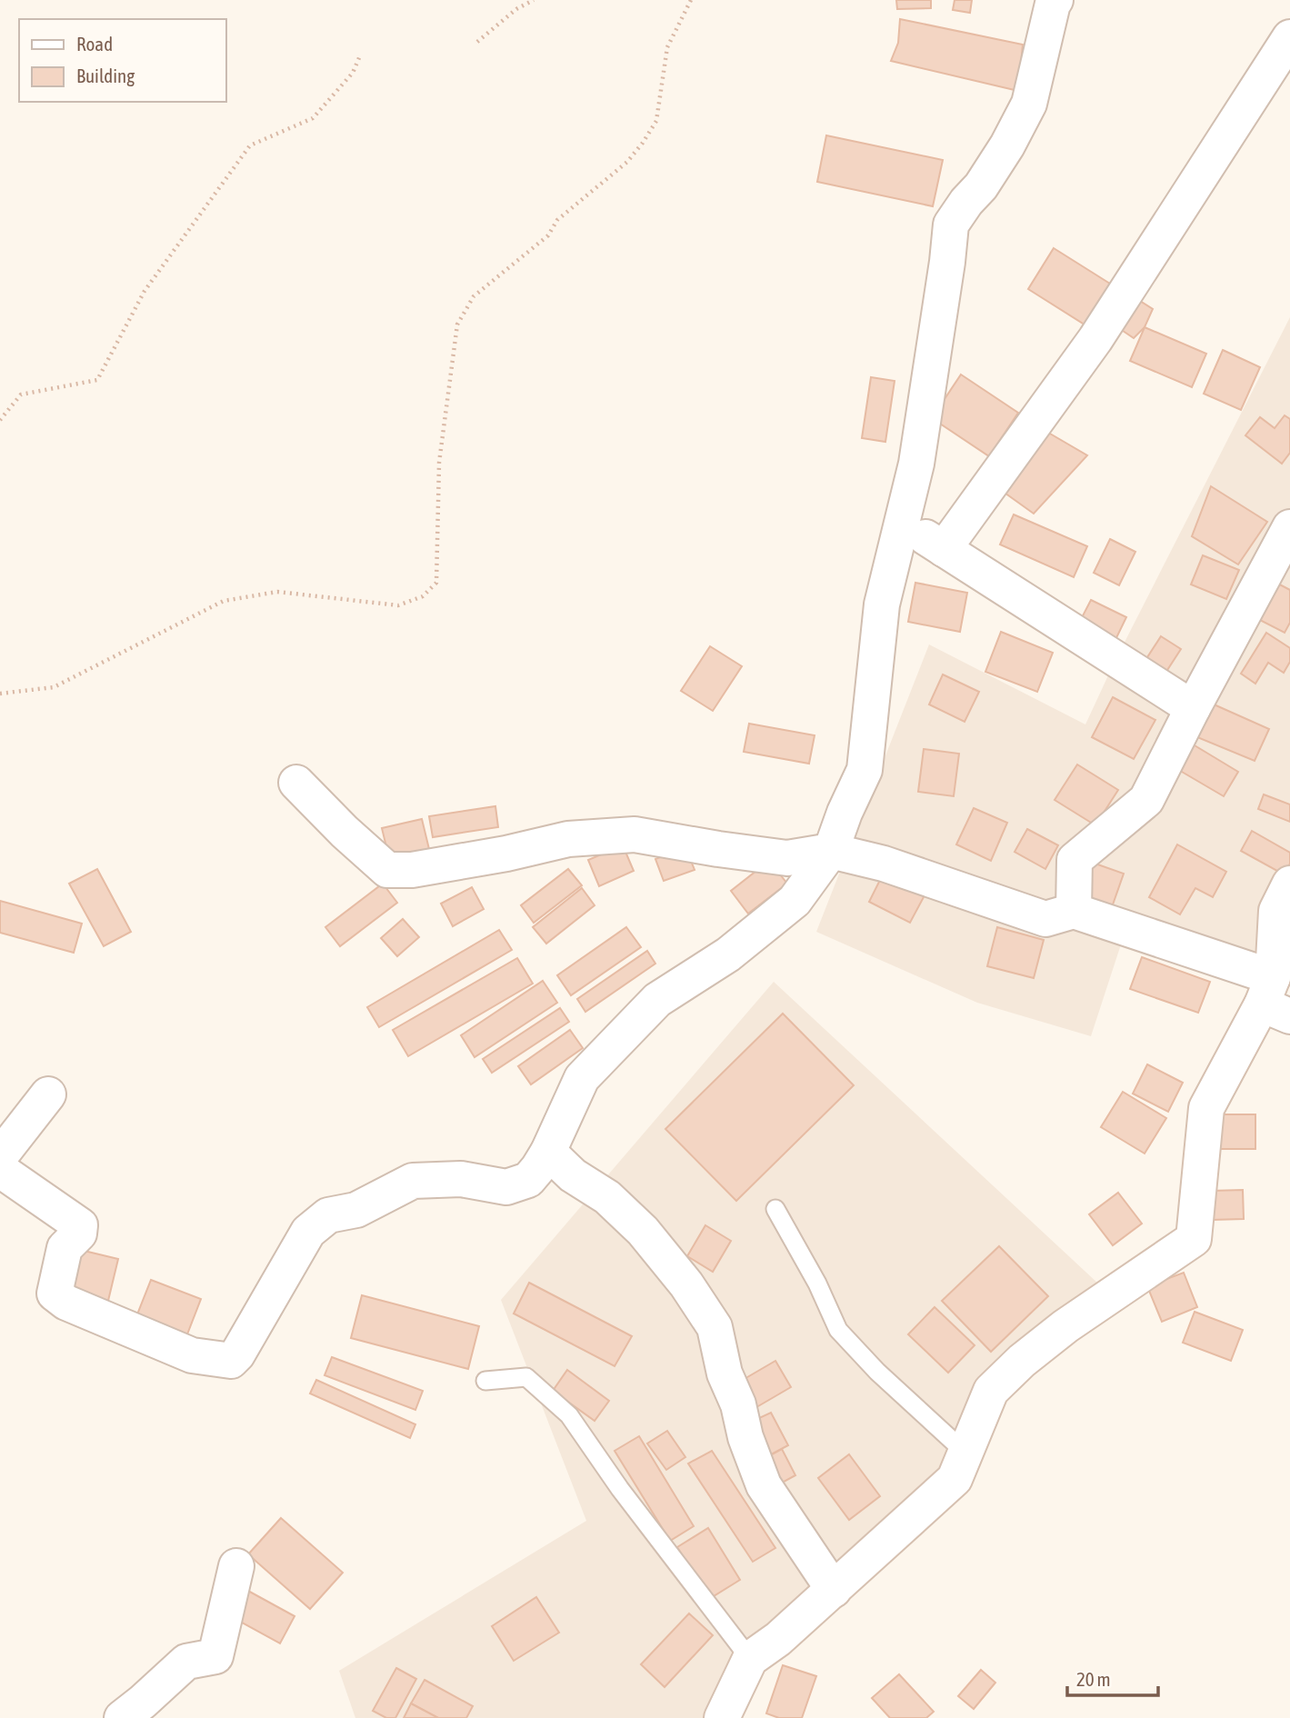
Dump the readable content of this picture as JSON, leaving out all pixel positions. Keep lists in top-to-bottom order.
{
  "legend": ["Road", "Building"],
  "scale_bar": "20 m"
}
